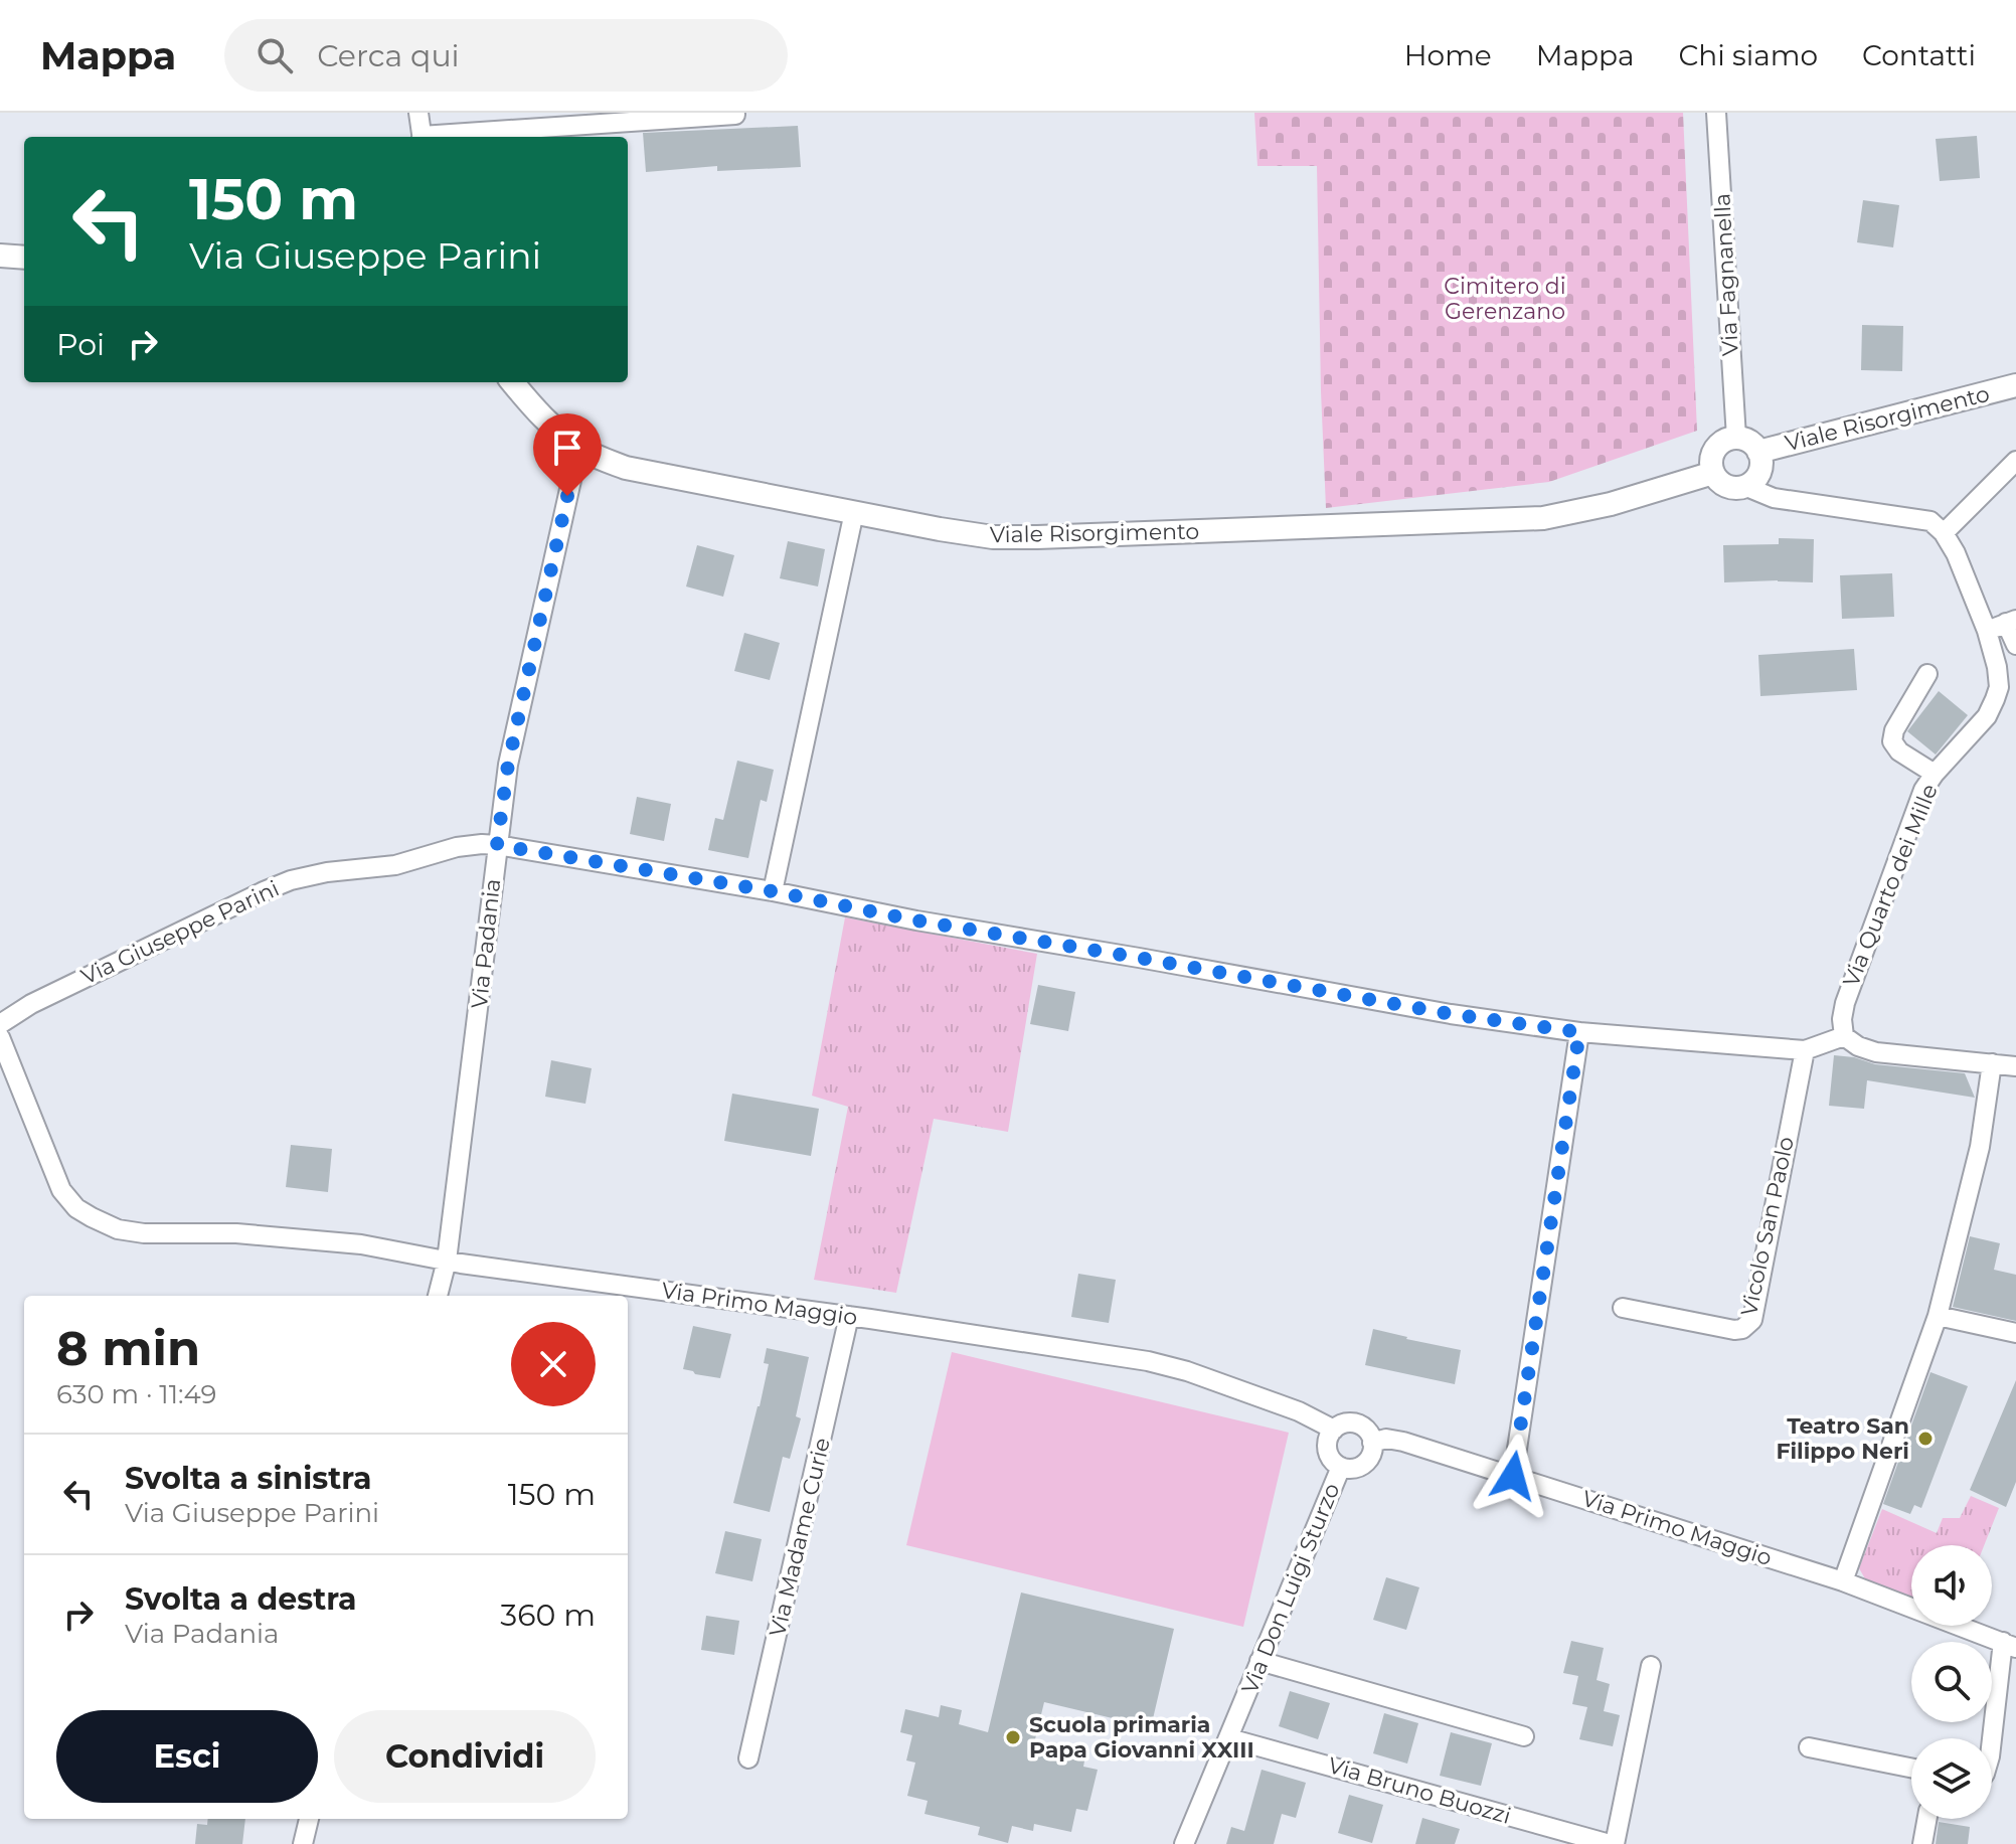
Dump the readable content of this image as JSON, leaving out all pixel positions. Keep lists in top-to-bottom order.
{
  "streets": {
    "street": [
      "Via Fagnanella",
      "Viale Risorgimento",
      "Via Quarto dei Mille",
      "Via Giuseppe Parini",
      "Via Padania",
      "Vicolo San Paolo",
      "Via Primo Maggio",
      "Via Madame Curie",
      "Via Don Luigi Sturzo",
      "Via Bruno Buozzi"
    ]
  },
  "crossings": [
    ["Via Fagnanella", "Viale Risorgimento"],
    ["Viale Risorgimento", "Via Padania"],
    ["Via Quarto dei Mille", "Via Giuseppe Parini"],
    ["Via Giuseppe Parini", "Via Padania"],
    ["Via Giuseppe Parini", "Vicolo San Paolo"],
    ["Via Padania", "Via Primo Maggio"],
    ["Via Primo Maggio", "Via Madame Curie"],
    ["Via Primo Maggio", "Via Don Luigi Sturzo"],
    ["Via Don Luigi Sturzo", "Via Bruno Buozzi"]
  ],
  "parks": ["Cimitero di Gerenzano"],
  "places": ["Teatro San Filippo Neri", "Scuola primaria Papa Giovanni XXIII"],
  "page": {
    "header": "Mappa",
    "search": "Cerca qui",
    "nav": [
      "Home",
      "Mappa",
      "Chi siamo",
      "Contatti"
    ],
    "turn": ["150 m", "Via Giuseppe Parini"],
    "then": "Poi",
    "heading": ["8 min", "630 m · 11:49"],
    "list": [
      {
        "name": "Svolta a sinistra",
        "note": "Via Giuseppe Parini",
        "value": "150 m"
      },
      {
        "name": "Svolta a destra",
        "note": "Via Padania",
        "value": "360 m"
      }
    ],
    "buttons": ["Esci", "Condividi"]
  }
}
